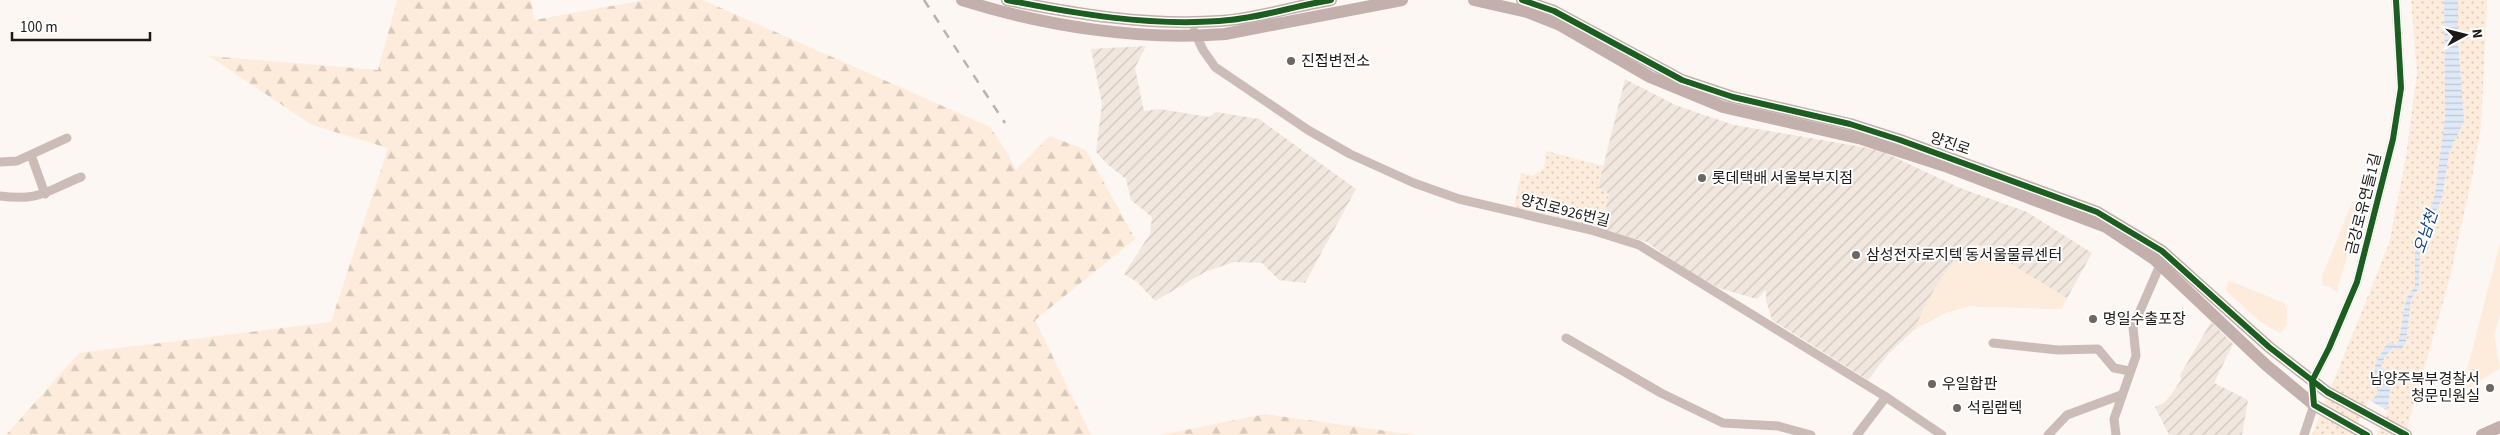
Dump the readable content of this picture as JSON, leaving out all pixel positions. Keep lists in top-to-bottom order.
{
  "streets": {
    "main road": ["양진로"],
    "street": ["금강로유연들1길", "양진로926번길"]
  },
  "crossings": [
    ["양진로", "금강로유연들1길"]
  ],
  "water": ["오남천"],
  "places": [
    "진접변전소",
    "롯데택배 서울북부지점",
    "삼성전자로지텍 동서울물류센터",
    "명일수출포장",
    "우일합판",
    "남양주북부경찰서 청문민원실",
    "석림랩텍"
  ],
  "scale_bar": "100 m",
  "north": "right"
}
